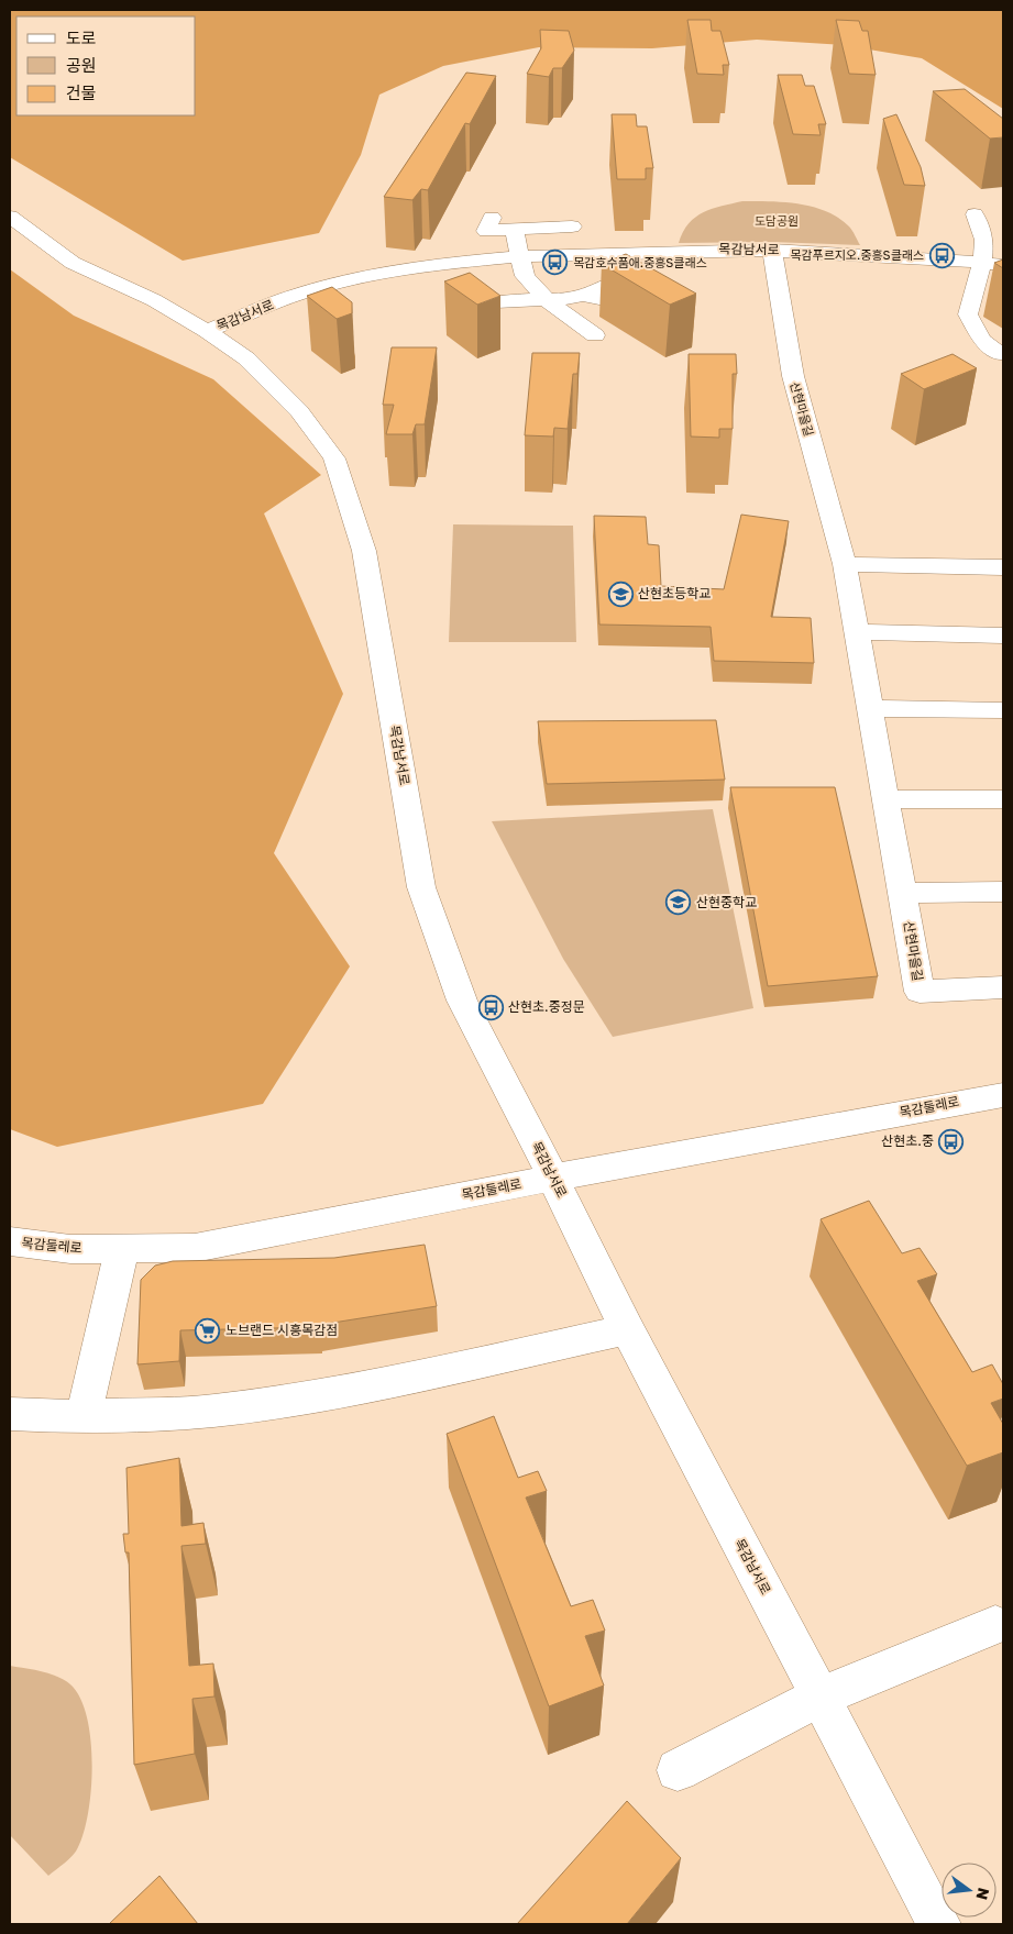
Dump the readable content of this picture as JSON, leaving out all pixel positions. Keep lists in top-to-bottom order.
{
  "streets": {
    "street": ["목감남서로", "산현마을길", "목감둘레로"]
  },
  "crossings": [
    ["목감남서로", "산현마을길"],
    ["목감남서로", "목감둘레로"]
  ],
  "parks": ["도담공원"],
  "places": {
    "bus stop": [
      "목감푸르지오.중흥S클래스",
      "목감호수품애.중흥S클래스",
      "산현초.중정문",
      "산현초.중"
    ],
    "school or university": ["산현초등학교", "산현중학교"],
    "supermarket": ["노브랜드 시흥목감점"]
  },
  "legend": ["도로", "공원", "건물"],
  "north": "right"
}
